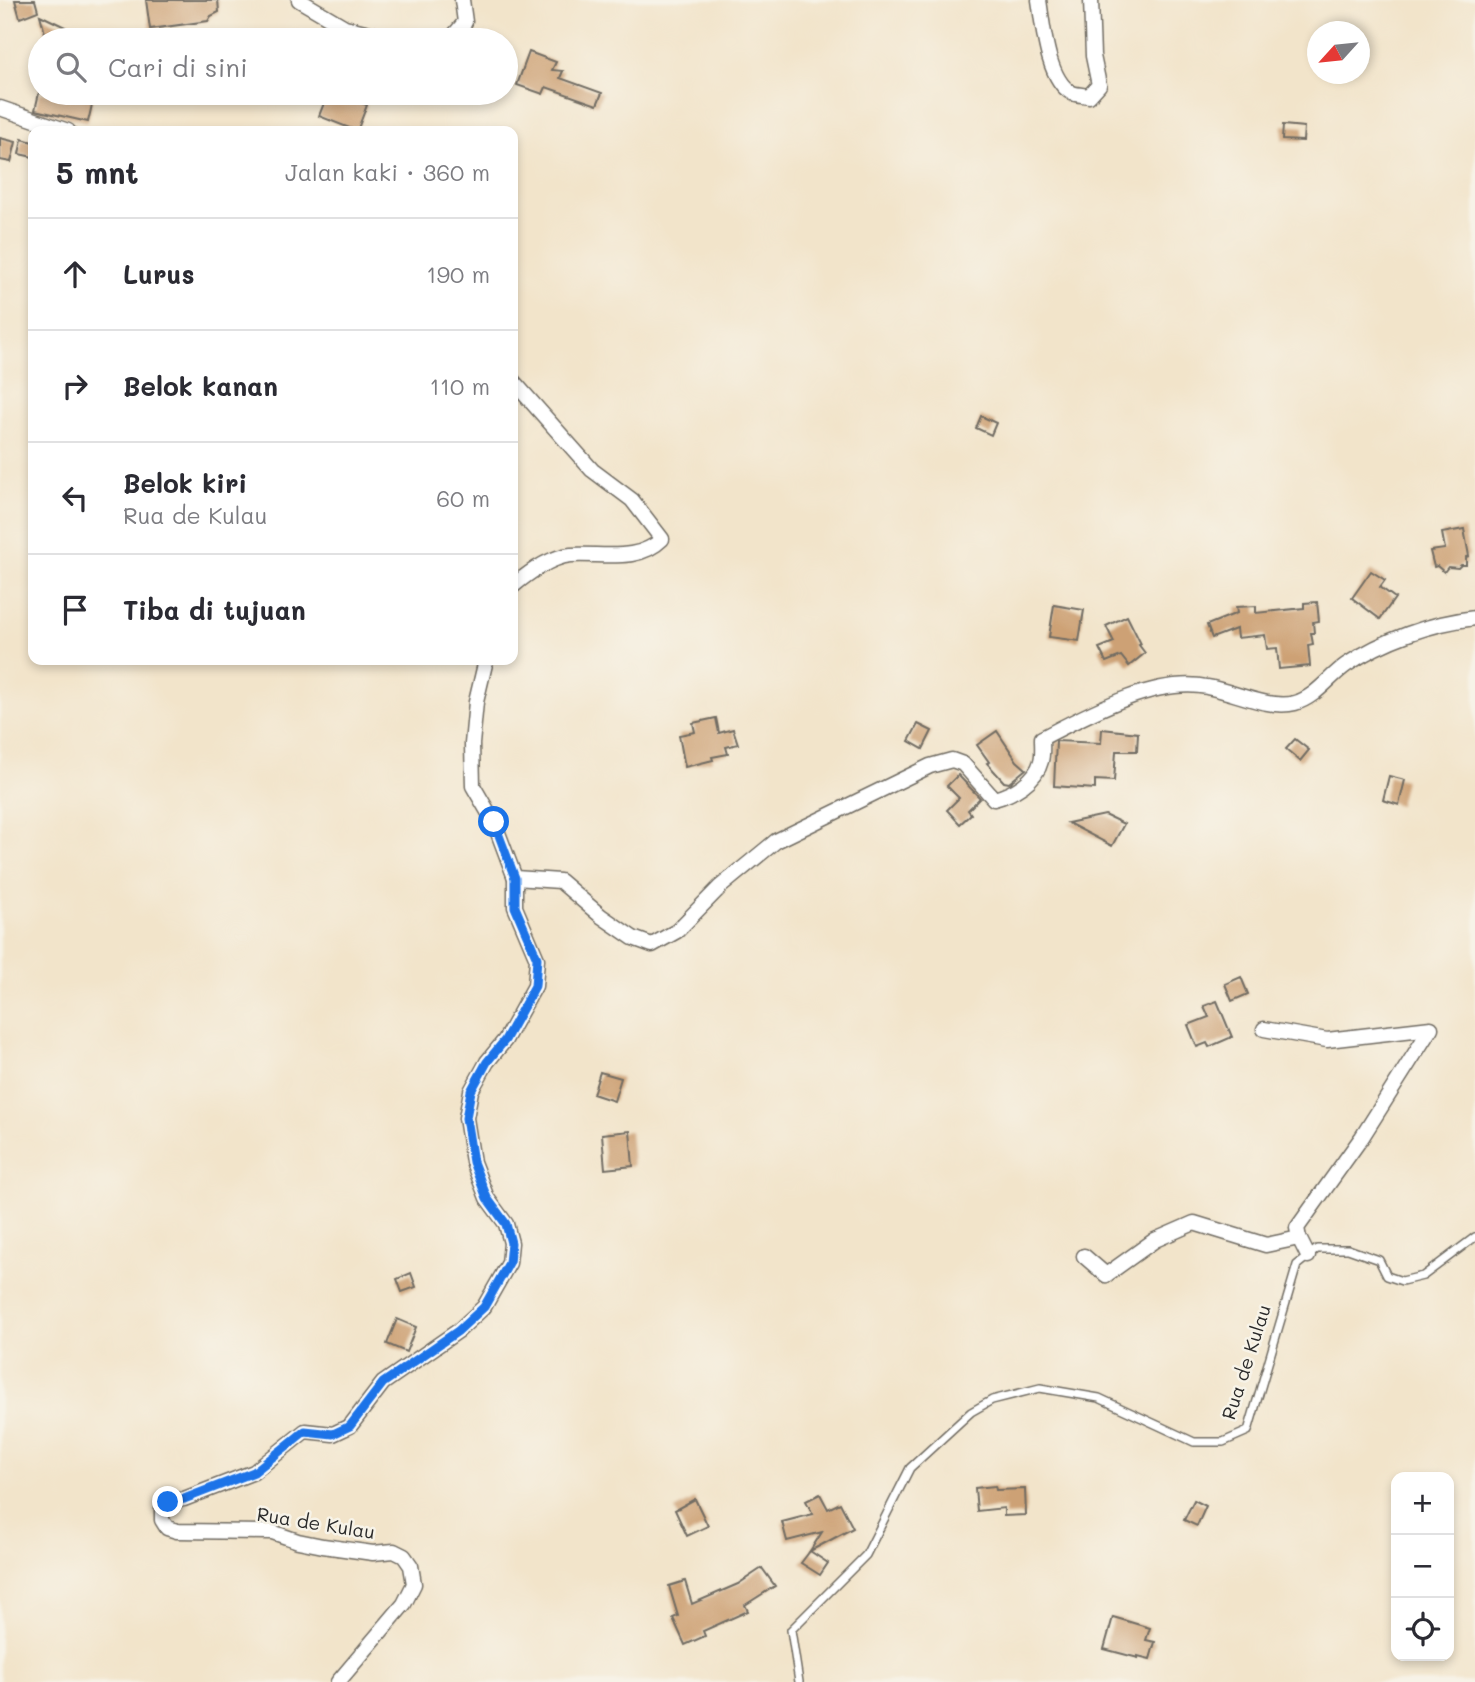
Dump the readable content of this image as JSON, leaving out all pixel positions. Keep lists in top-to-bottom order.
{
  "streets": {
    "street": ["Rua de Kulau"]
  },
  "north": "bottom left",
  "page": {
    "search": "Cari di sini",
    "heading": ["5 mnt", "Jalan kaki · 360 m"],
    "list": [
      ["Lurus", "190 m"],
      ["Belok kanan", "110 m"],
      ["Belok kiri", "Rua de Kulau", "60 m"],
      "Tiba di tujuan"
    ],
    "map_buttons": ["+", "−"]
  }
}
